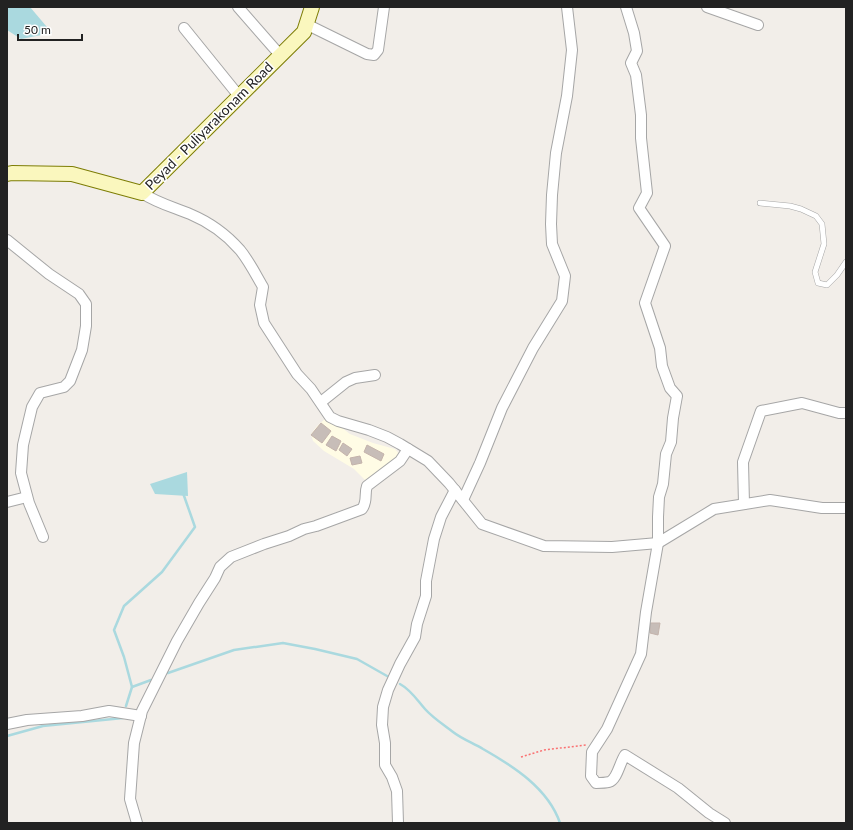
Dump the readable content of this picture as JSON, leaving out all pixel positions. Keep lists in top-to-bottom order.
{
  "streets": {
    "main road": ["Peyad - Puliyarakonam Road"]
  },
  "scale_bar": "50 m"
}
